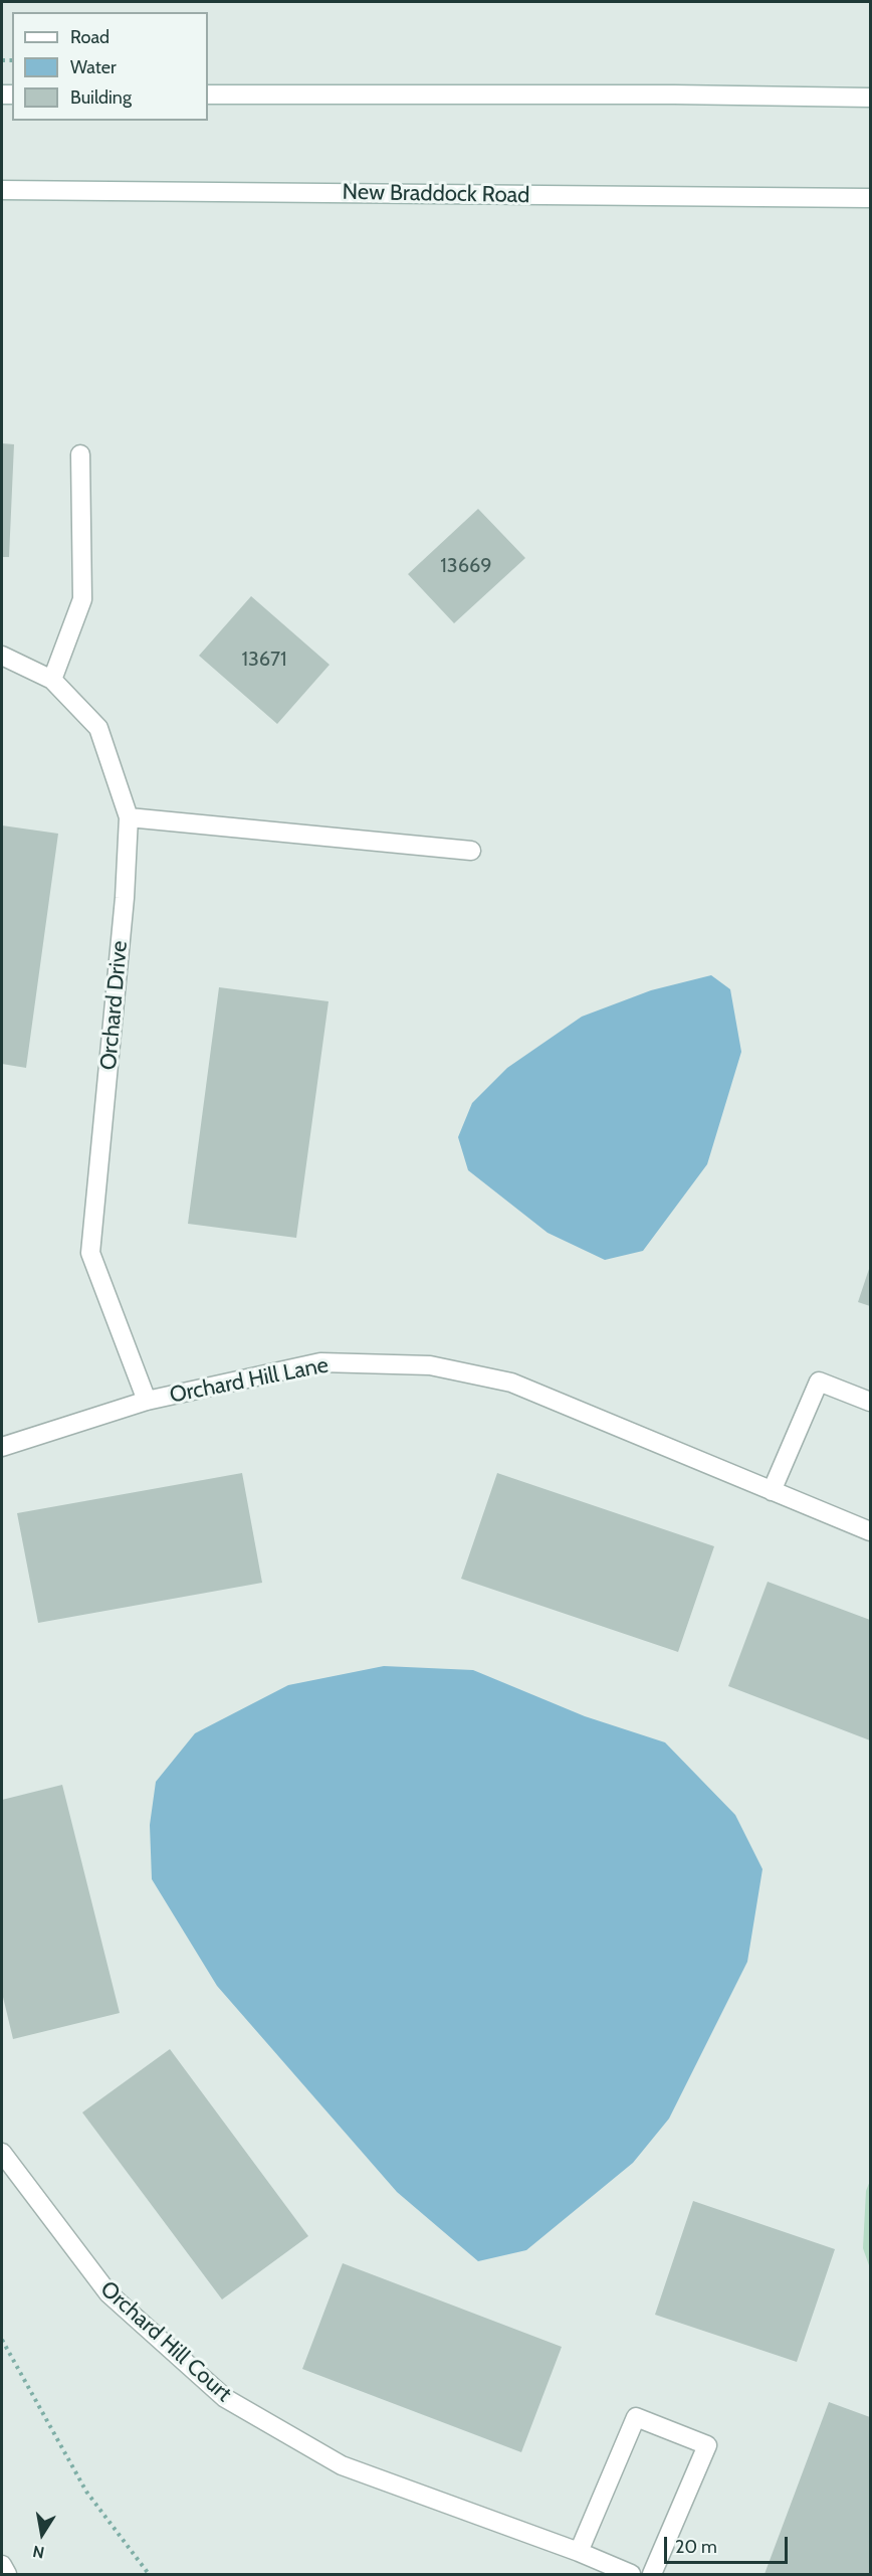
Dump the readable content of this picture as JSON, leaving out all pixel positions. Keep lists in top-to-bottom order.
{
  "streets": {
    "street": [
      "New Braddock Road",
      "Orchard Drive",
      "Orchard Hill Lane",
      "Orchard Hill Court"
    ]
  },
  "crossings": [
    ["Orchard Drive", "Orchard Hill Lane"]
  ],
  "house_numbers": ["13669", "13671"],
  "legend": ["Road", "Water", "Building"],
  "scale_bar": "20 m",
  "north": "bottom"
}
